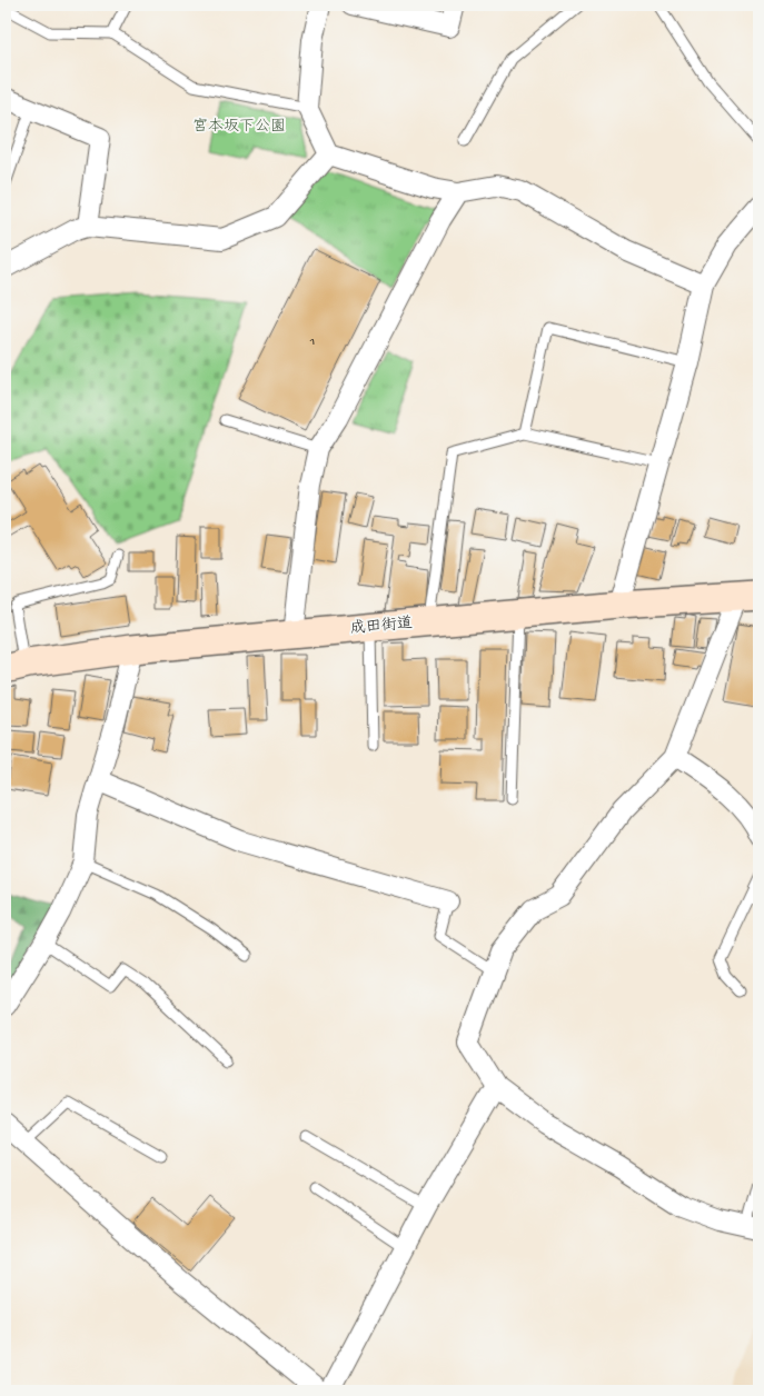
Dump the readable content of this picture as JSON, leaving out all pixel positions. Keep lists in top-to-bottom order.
{
  "streets": {
    "street": ["成田街道"]
  },
  "parks": ["宮本坂下公園"],
  "house_numbers": ["1"]
}
